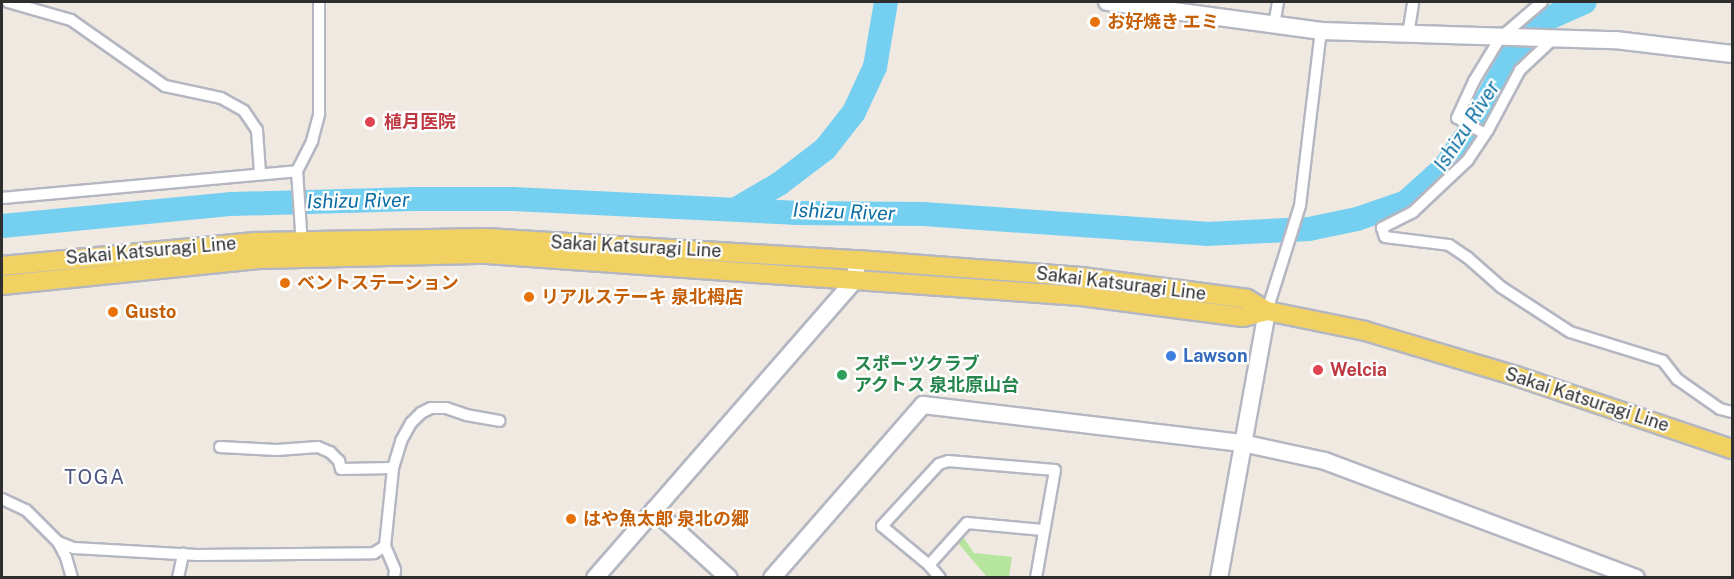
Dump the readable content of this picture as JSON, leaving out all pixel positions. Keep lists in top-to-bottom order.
{
  "streets": {
    "main road": ["Sakai Katsuragi Line"]
  },
  "districts": ["TOGA"],
  "water": ["Ishizu River"],
  "places": [
    "お好焼き エミ",
    "植月医院",
    "ベントステーション",
    "リアルステーキ 泉北栂店",
    "Gusto",
    "Lawson",
    "Welcia",
    "スポーツクラブ アクトス 泉北原山台",
    "はや魚太郎 泉北の郷"
  ]
}
